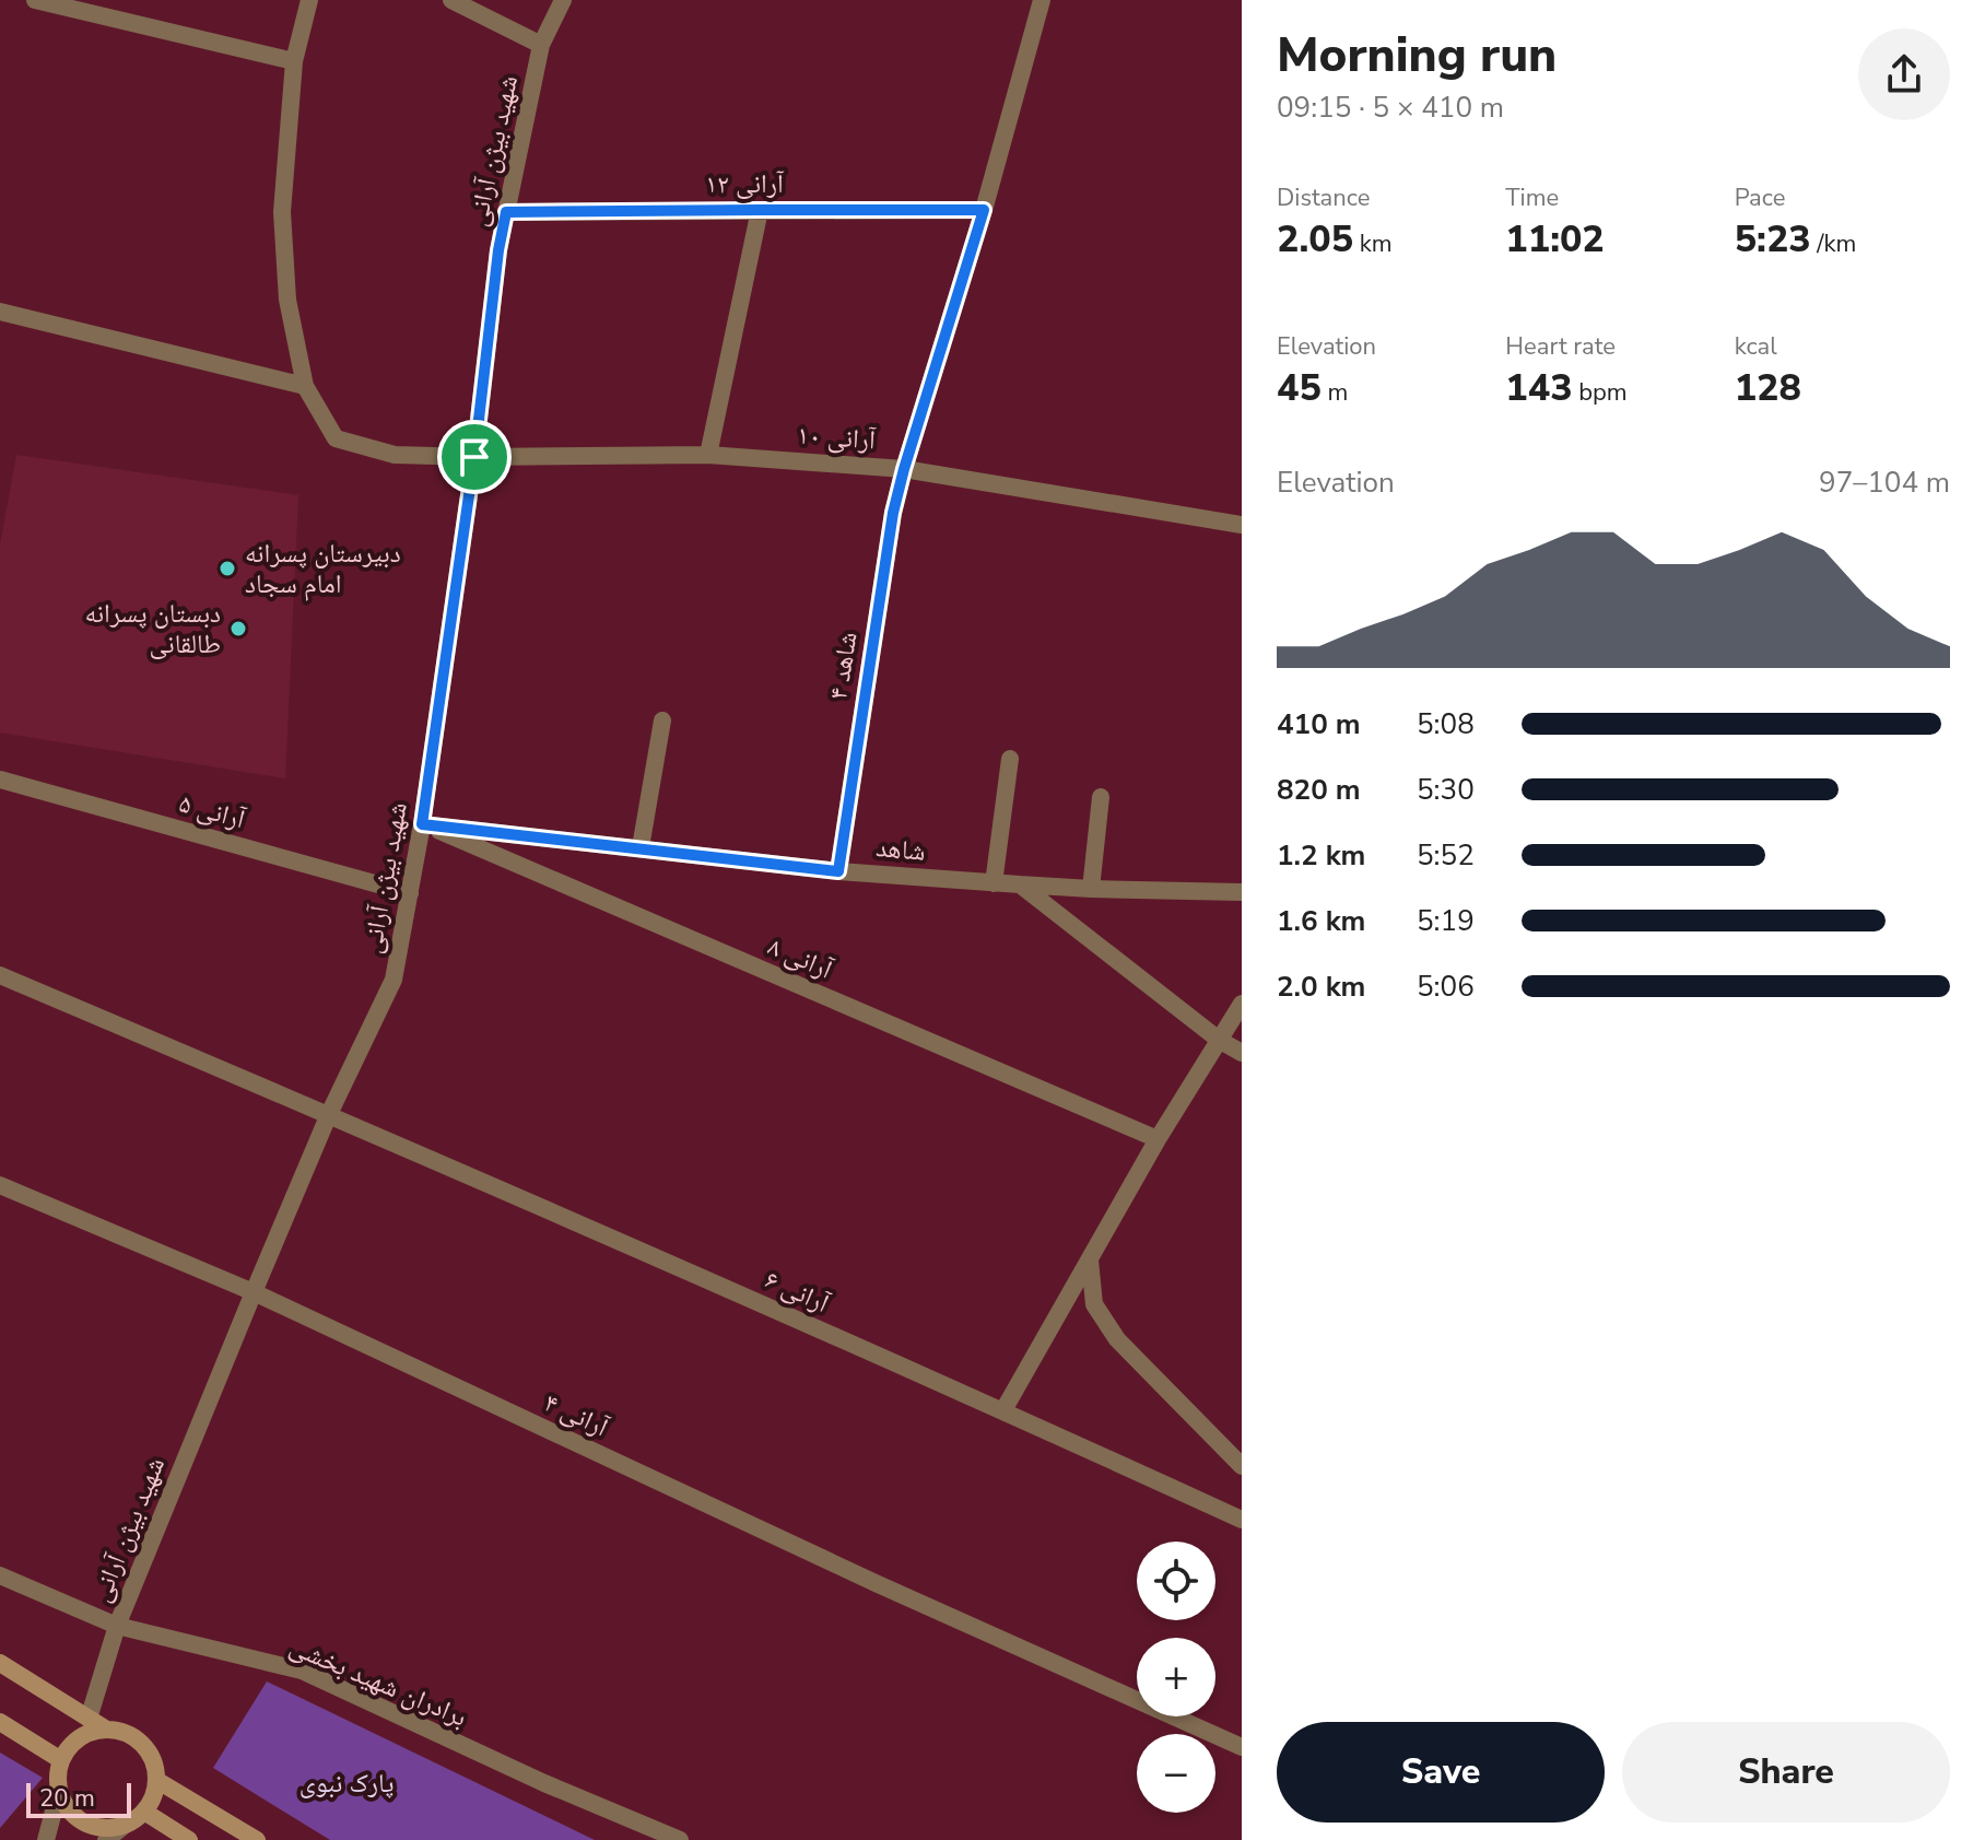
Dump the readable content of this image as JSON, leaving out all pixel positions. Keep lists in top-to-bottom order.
{
  "streets": {
    "street": [
      "شهید بیژن آرانی",
      "آرانی ۱۲",
      "آرانی ۱۰",
      "شاهد ۴",
      "آرانی ۵",
      "شاهد",
      "آرانی ۸",
      "آرانی ۶",
      "آرانی ۴",
      "برادران شهید بخشی"
    ]
  },
  "crossings": [
    ["شهید بیژن آرانی", "آرانی ۱۲"],
    ["شهید بیژن آرانی", "آرانی ۱۰"],
    ["شهید بیژن آرانی", "آرانی ۵"],
    ["شهید بیژن آرانی", "شاهد"],
    ["شهید بیژن آرانی", "آرانی ۸"],
    ["شهید بیژن آرانی", "آرانی ۶"],
    ["شهید بیژن آرانی", "آرانی ۴"],
    ["شهید بیژن آرانی", "برادران شهید بخشی"],
    ["آرانی ۱۲", "شاهد ۴"],
    ["آرانی ۱۰", "شاهد ۴"],
    ["شاهد ۴", "شاهد"],
    ["شاهد", "آرانی ۸"]
  ],
  "parks": ["پارک نبوی"],
  "places": ["دبیرستان پسرانه امام سجاد", "دبستان پسرانه طالقانی"],
  "scale_bar": "20 m",
  "page": {
    "heading": ["Morning run", "09:15 · 5 × 410 m"],
    "stats": [
      ["Distance", "2.05 km"],
      ["Time", "11:02"],
      ["Pace", "5:23 /km"],
      ["Elevation", "45 m"],
      ["Heart rate", "143 bpm"],
      ["kcal", "128"]
    ],
    "chart": ["Elevation", "97–104 m"],
    "list": [
      {
        "name": "410 m",
        "note": "5:08"
      },
      {
        "name": "820 m",
        "note": "5:30"
      },
      {
        "name": "1.2 km",
        "note": "5:52"
      },
      {
        "name": "1.6 km",
        "note": "5:19"
      },
      {
        "name": "2.0 km",
        "note": "5:06"
      }
    ],
    "map_buttons": ["+", "−"],
    "buttons": ["Save", "Share"],
    "scale": "20 m"
  }
}
